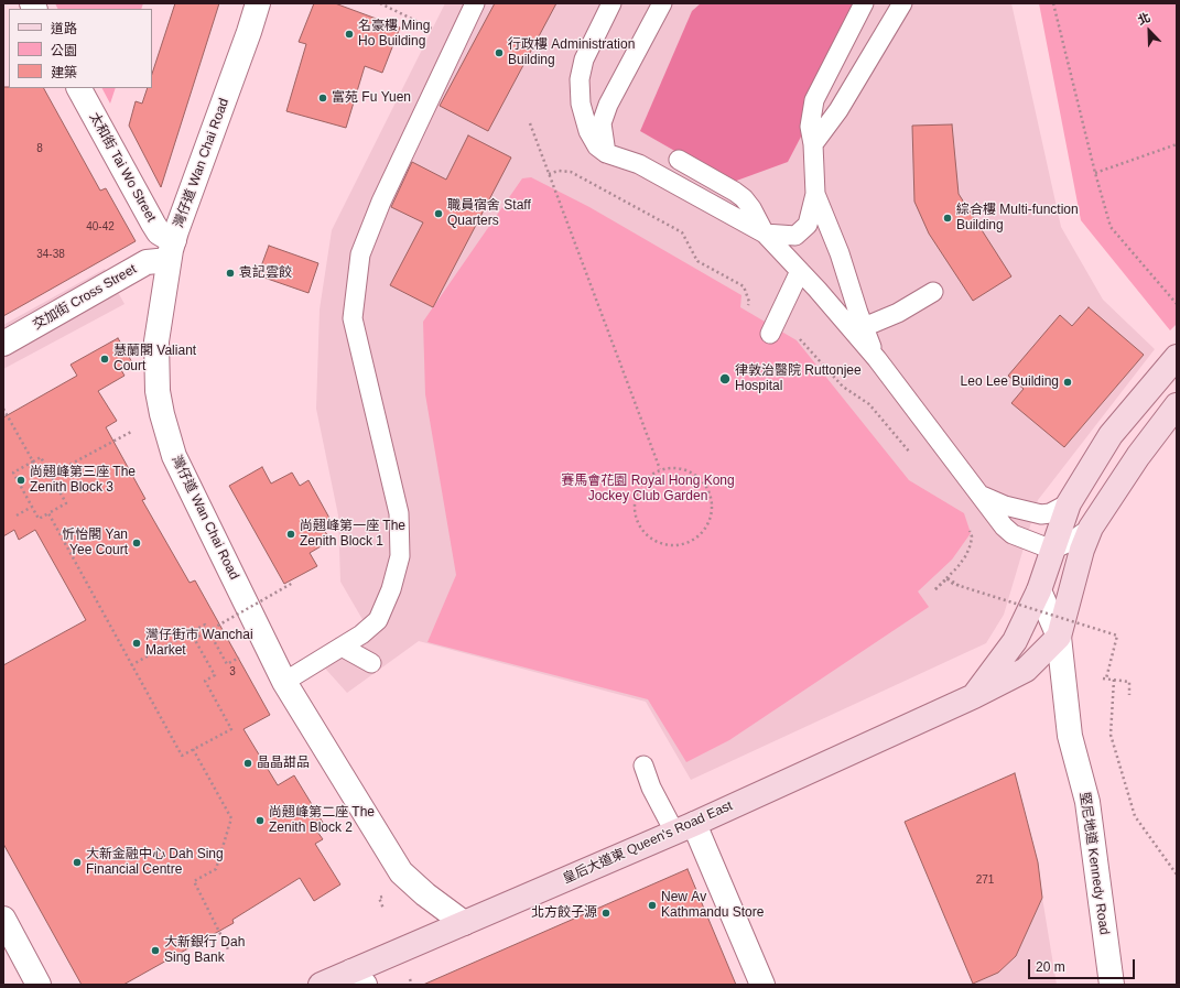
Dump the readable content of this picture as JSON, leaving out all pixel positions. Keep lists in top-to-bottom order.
{
  "streets": {
    "main road": ["皇后大道東 Queen's Road East"],
    "street": [
      "灣仔道 Wan Chai Road",
      "太和街 Tai Wo Street",
      "交加街 Cross Street",
      "堅尼地道 Kennedy Road"
    ]
  },
  "crossings": [
    ["灣仔道 Wan Chai Road", "太和街 Tai Wo Street"],
    ["灣仔道 Wan Chai Road", "交加街 Cross Street"],
    ["灣仔道 Wan Chai Road", "皇后大道東 Queen's Road East"],
    ["太和街 Tai Wo Street", "交加街 Cross Street"],
    ["皇后大道東 Queen's Road East", "堅尼地道 Kennedy Road"]
  ],
  "parks": ["賽馬會花園 Royal Hong Kong Jockey Club Garden"],
  "places": [
    "名豪樓 Ming Ho Building",
    "行政樓 Administration Building",
    "富苑 Fu Yuen",
    "職員宿舍 Staff Quarters",
    "綜合樓 Multi-function Building",
    "袁記雲餃",
    "慧蘭閣 Valiant Court",
    "律敦治醫院 Ruttonjee Hospital",
    "Leo Lee Building",
    "尚翹峰第三座 The Zenith Block 3",
    "尚翹峰第一座 The Zenith Block 1",
    "忻怡閣 Yan Yee Court",
    "灣仔街市 Wanchai Market",
    "晶晶甜品",
    "尚翹峰第二座 The Zenith Block 2",
    "大新金融中心 Dah Sing Financial Centre",
    "New Av Kathmandu Store",
    "北方餃子源",
    "大新銀行 Dah Sing Bank"
  ],
  "house_numbers": [
    "8",
    "40-42",
    "34-38",
    "3",
    "271"
  ],
  "legend": ["道路", "公園", "建築"],
  "scale_bar": "20 m",
  "north": "top left"
}
